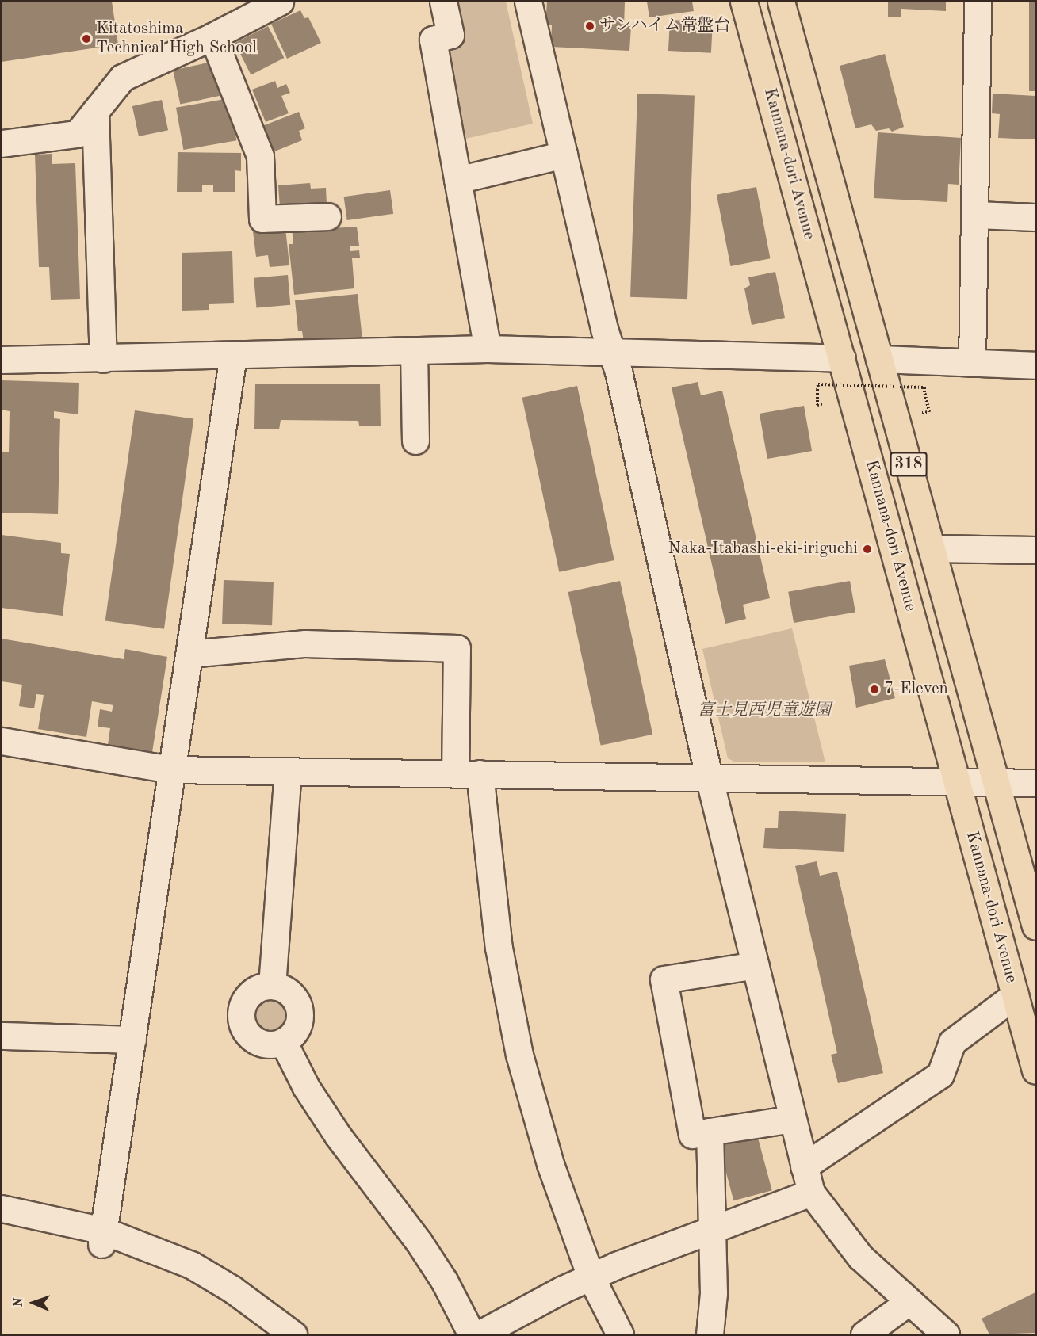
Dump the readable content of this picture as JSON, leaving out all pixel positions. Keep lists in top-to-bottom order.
{
  "streets": {
    "main road": ["Kannana-dori Avenue", "318"]
  },
  "parks": ["富士見西児童遊園"],
  "places": [
    "サンハイム常盤台",
    "Kitatoshima Technical High School",
    "Naka-Itabashi-eki-iriguchi",
    "7-Eleven"
  ],
  "north": "left"
}
